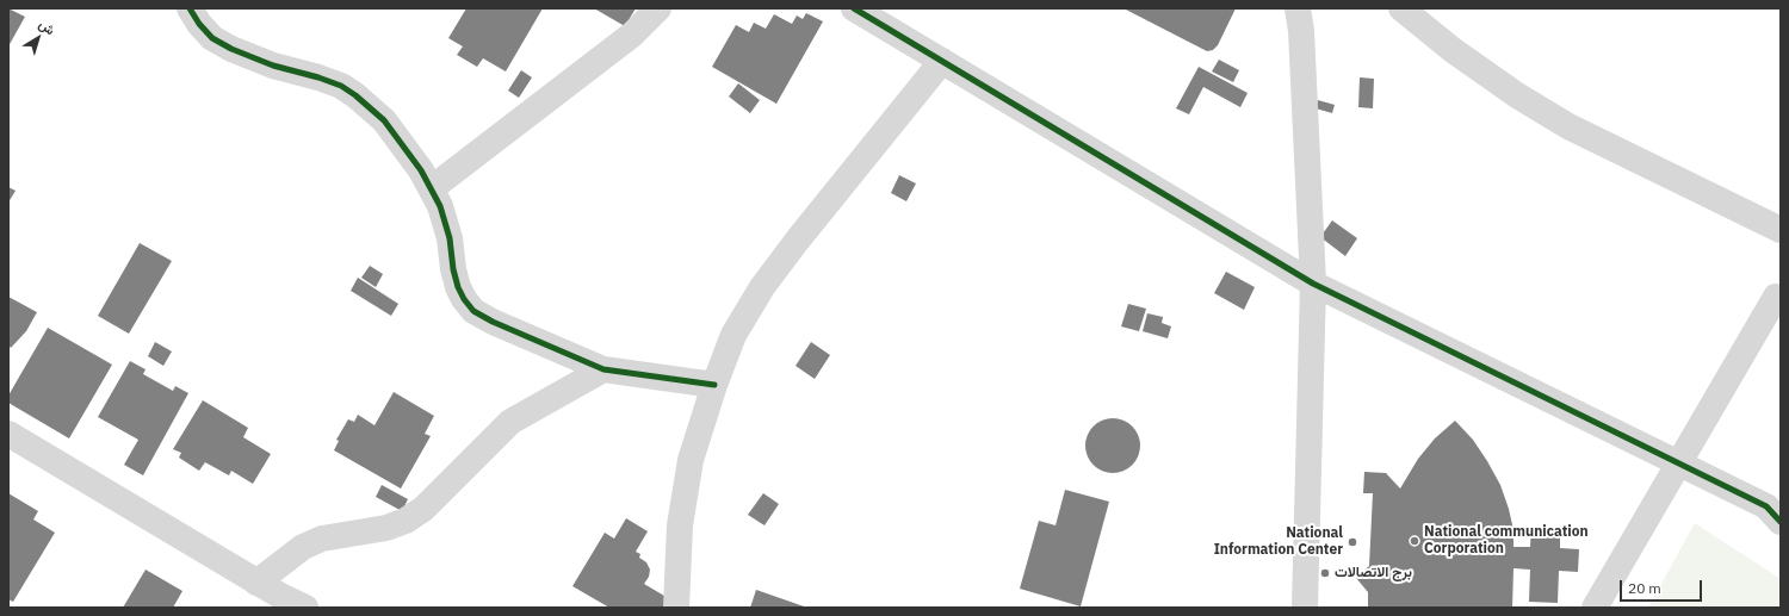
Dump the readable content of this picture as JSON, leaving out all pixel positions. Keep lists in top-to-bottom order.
{
  "places": ["National communication Corporation", "National Information Center", "برج الاتصالات"],
  "scale_bar": "20 m",
  "north": "top right"
}
